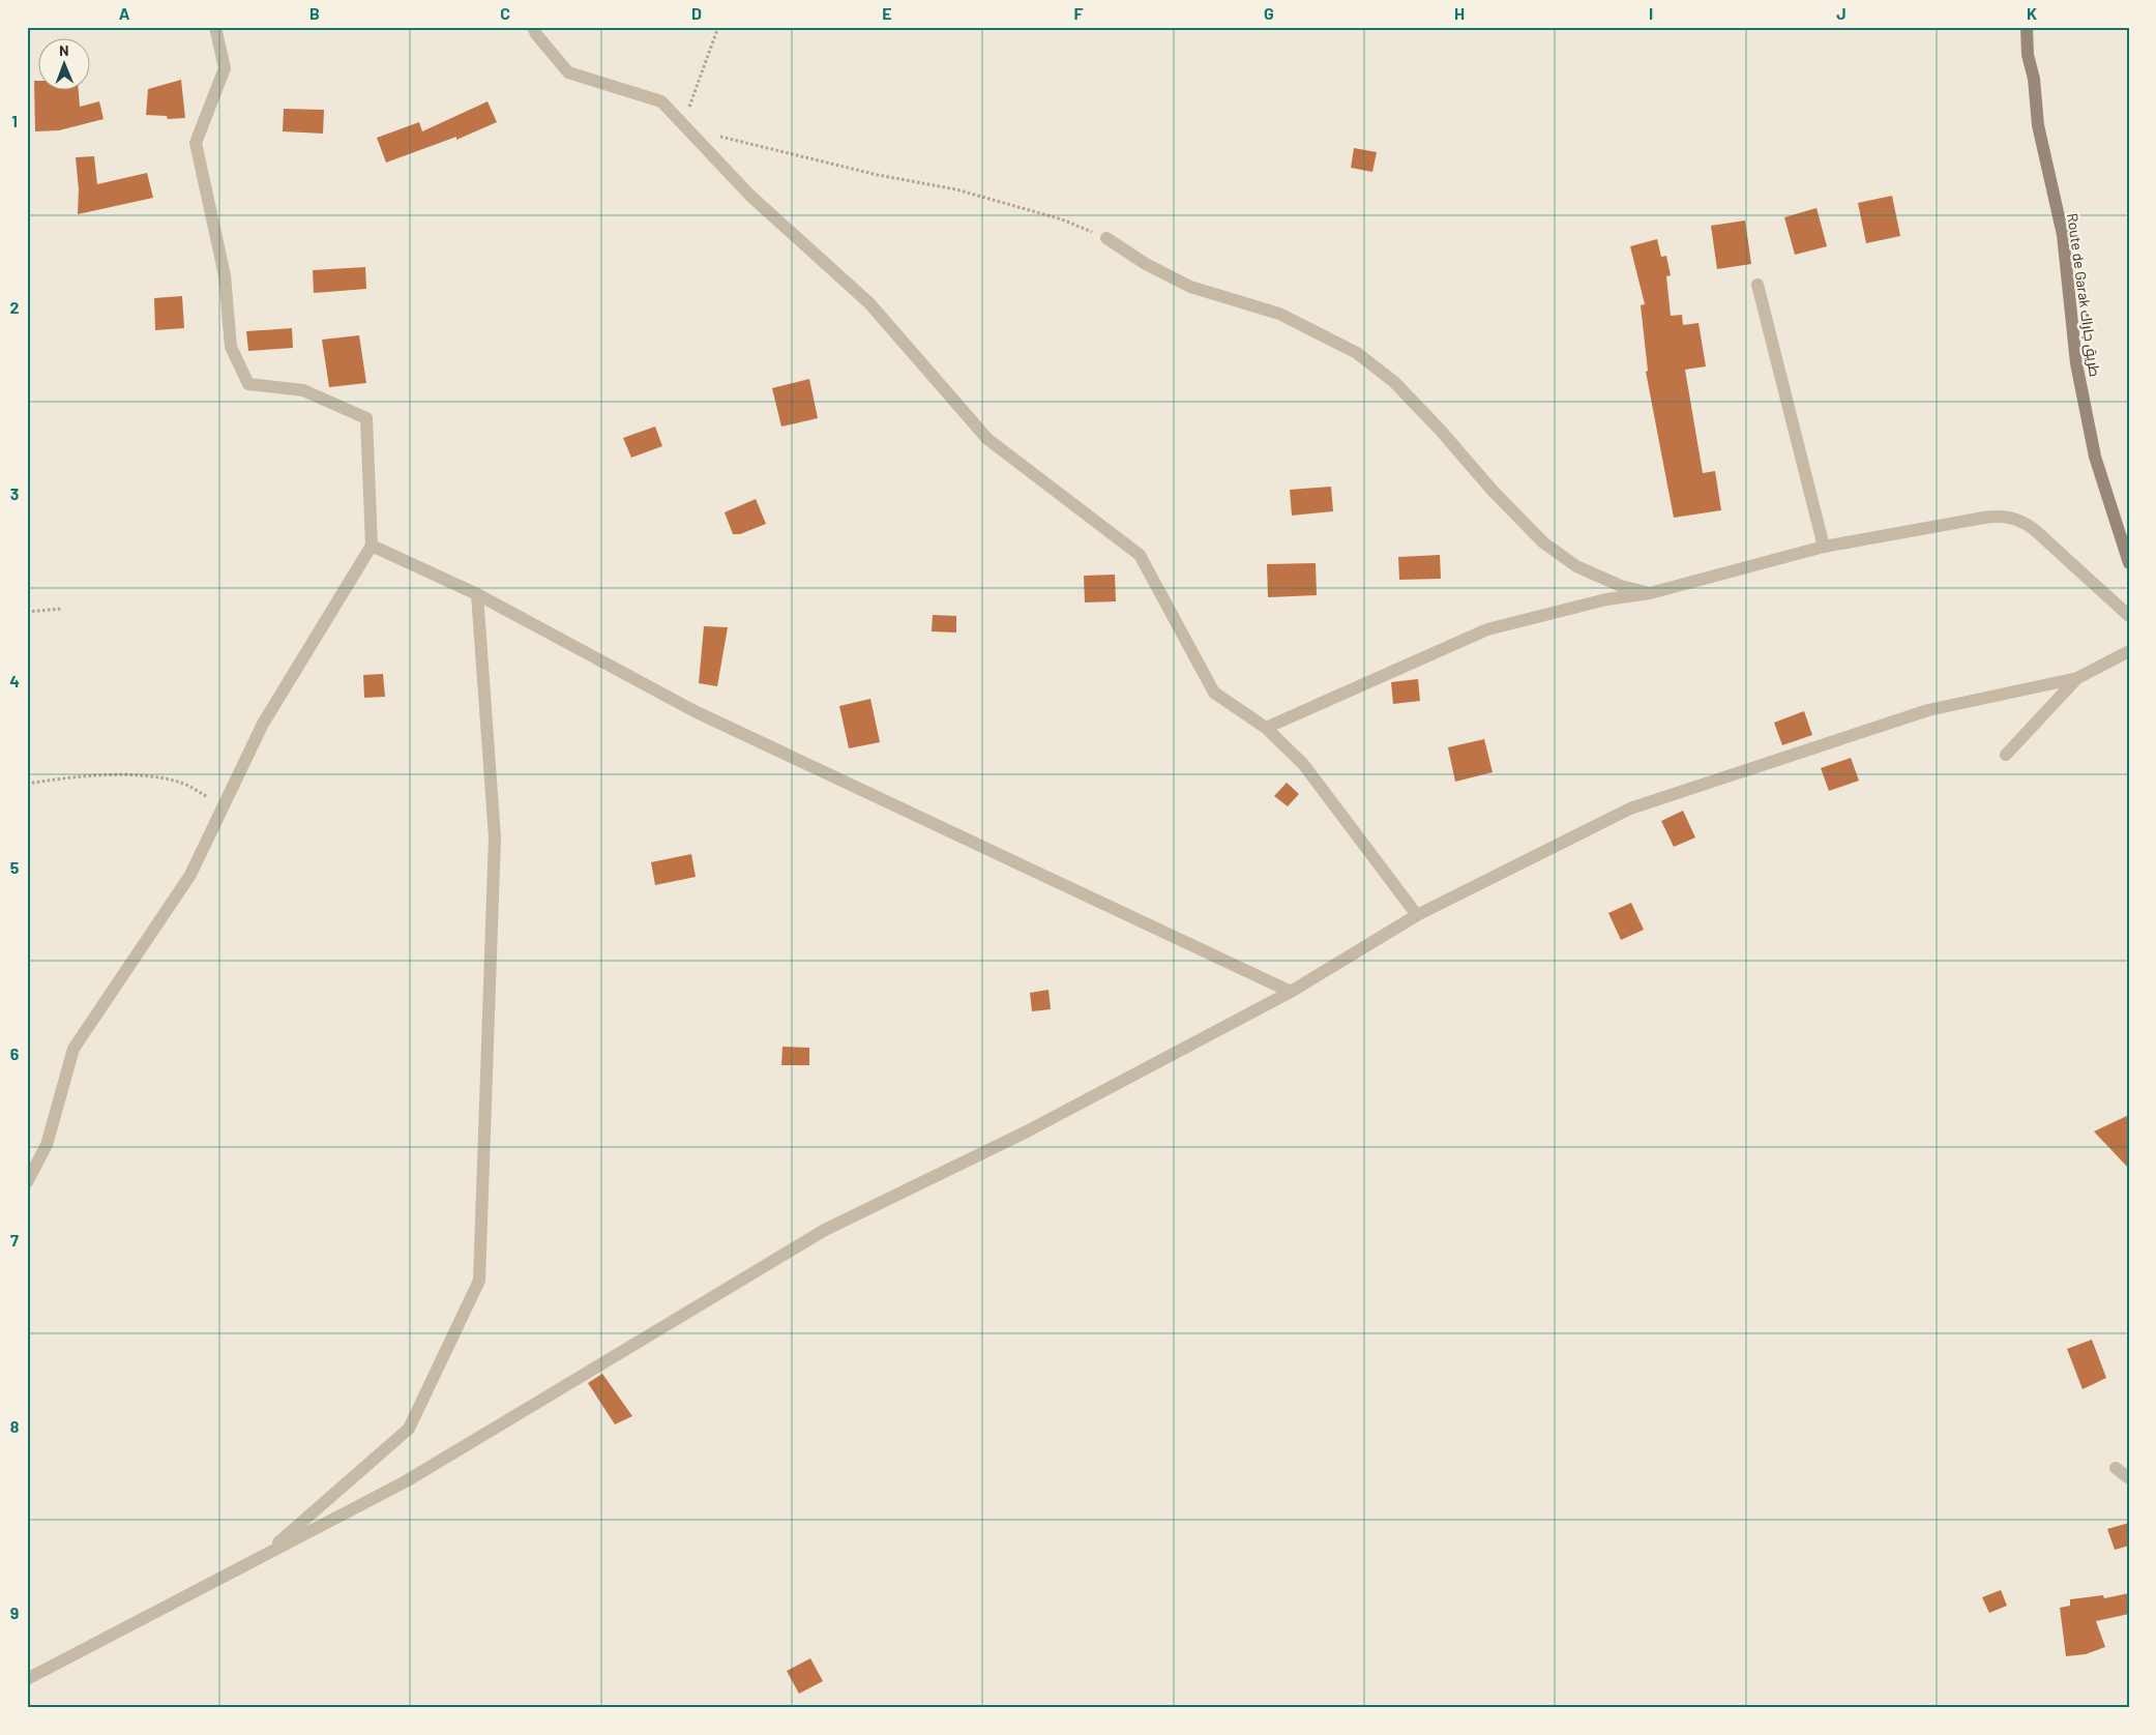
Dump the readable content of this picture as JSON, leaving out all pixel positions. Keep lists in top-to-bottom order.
{
  "streets": {
    "street": ["Route de Garak طريق جاراك"]
  },
  "north": "top",
  "grid": {
    "columns": [
      "A",
      "B",
      "C",
      "D",
      "E",
      "F",
      "G",
      "H",
      "I",
      "J",
      "K"
    ],
    "rows": [
      "1",
      "2",
      "3",
      "4",
      "5",
      "6",
      "7",
      "8",
      "9"
    ]
  }
}
